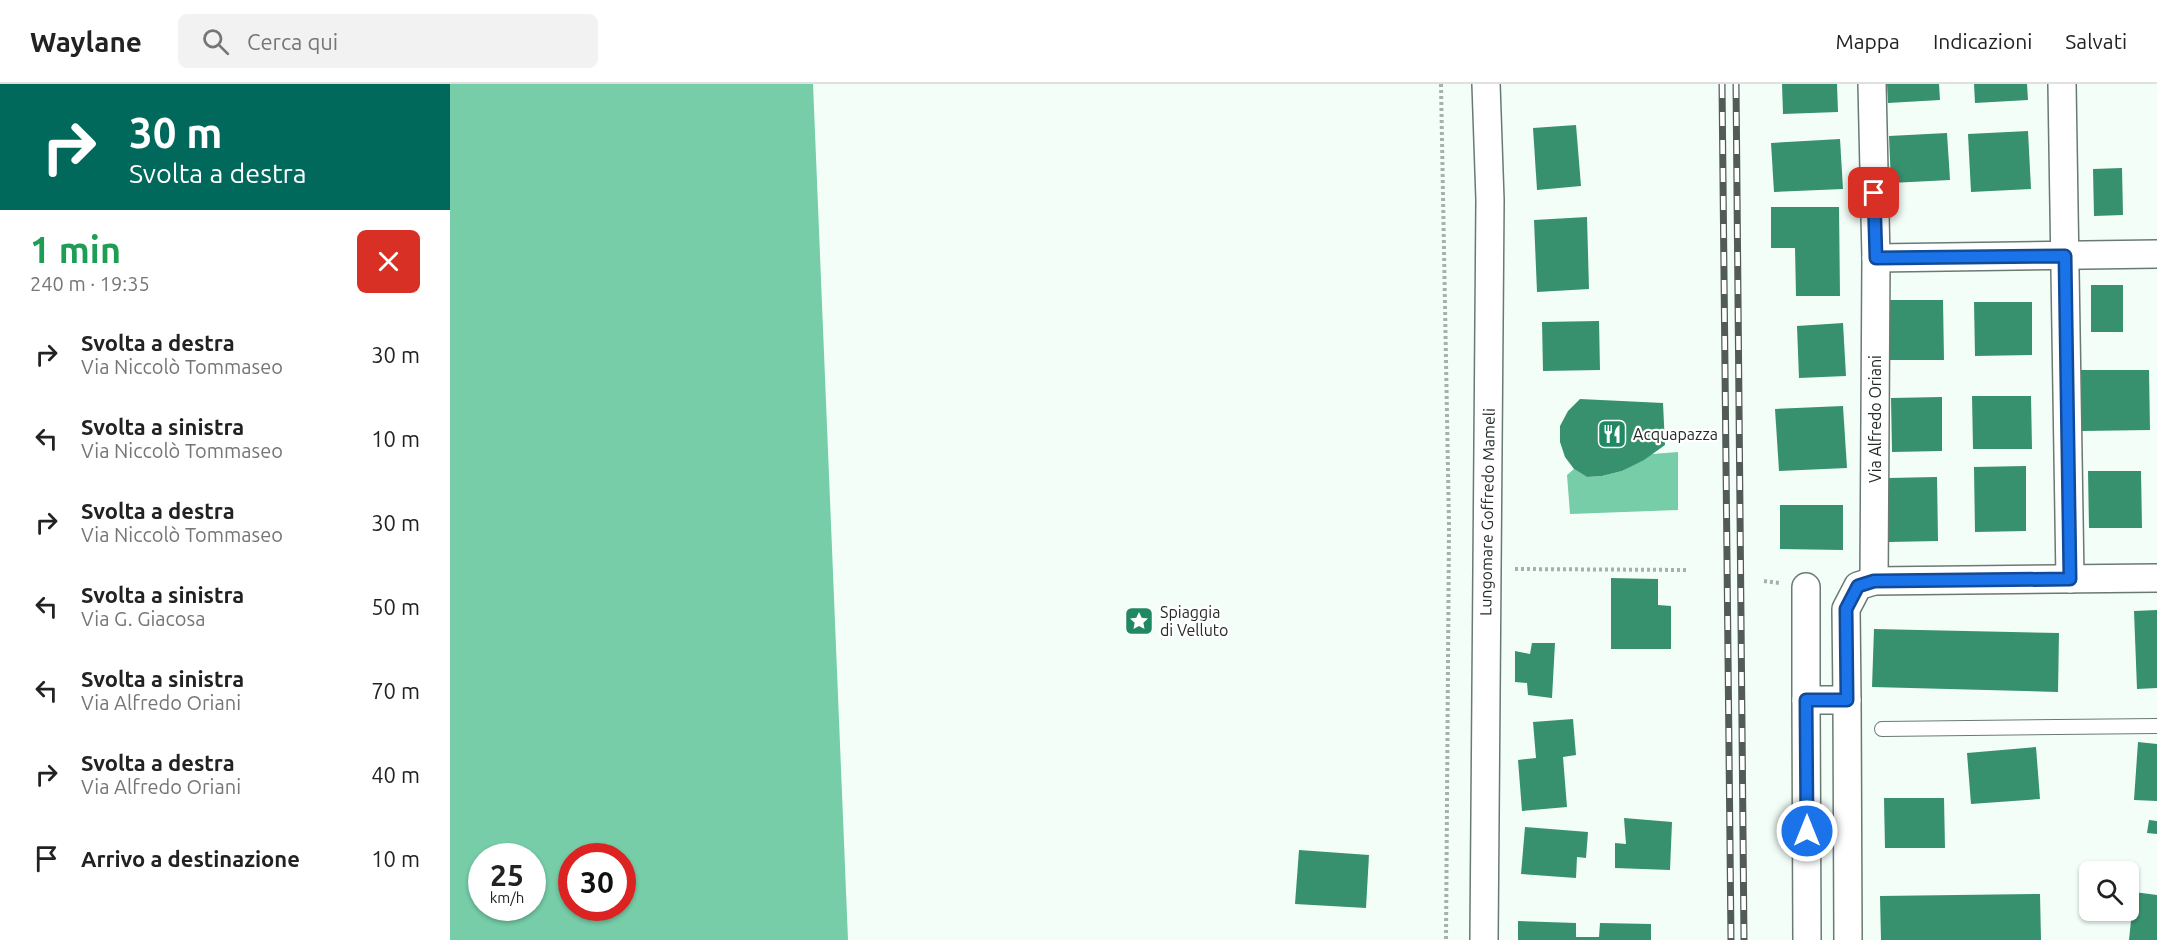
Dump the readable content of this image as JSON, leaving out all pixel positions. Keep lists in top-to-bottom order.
{
  "streets": {
    "street": ["Via Alfredo Oriani", "Lungomare Goffredo Mameli"]
  },
  "places": {
    "restaurant": ["Acquapazza"],
    "place": ["Spiaggia di Velluto"]
  },
  "page": {
    "header": "Waylane",
    "search": "Cerca qui",
    "nav": ["Mappa", "Indicazioni", "Salvati"],
    "turn": ["30 m", "Svolta a destra"],
    "heading": ["1 min", "240 m · 19:35"],
    "list": [
      {
        "name": "Svolta a destra",
        "note": "Via Niccolò Tommaseo",
        "value": "30 m"
      },
      {
        "name": "Svolta a sinistra",
        "note": "Via Niccolò Tommaseo",
        "value": "10 m"
      },
      {
        "name": "Svolta a destra",
        "note": "Via Niccolò Tommaseo",
        "value": "30 m"
      },
      {
        "name": "Svolta a sinistra",
        "note": "Via G. Giacosa",
        "value": "50 m"
      },
      {
        "name": "Svolta a sinistra",
        "note": "Via Alfredo Oriani",
        "value": "70 m"
      },
      {
        "name": "Svolta a destra",
        "note": "Via Alfredo Oriani",
        "value": "40 m"
      },
      {
        "name": "Arrivo a destinazione",
        "value": "10 m"
      }
    ],
    "speed": "25 km/h",
    "limit": "30"
  }
}
